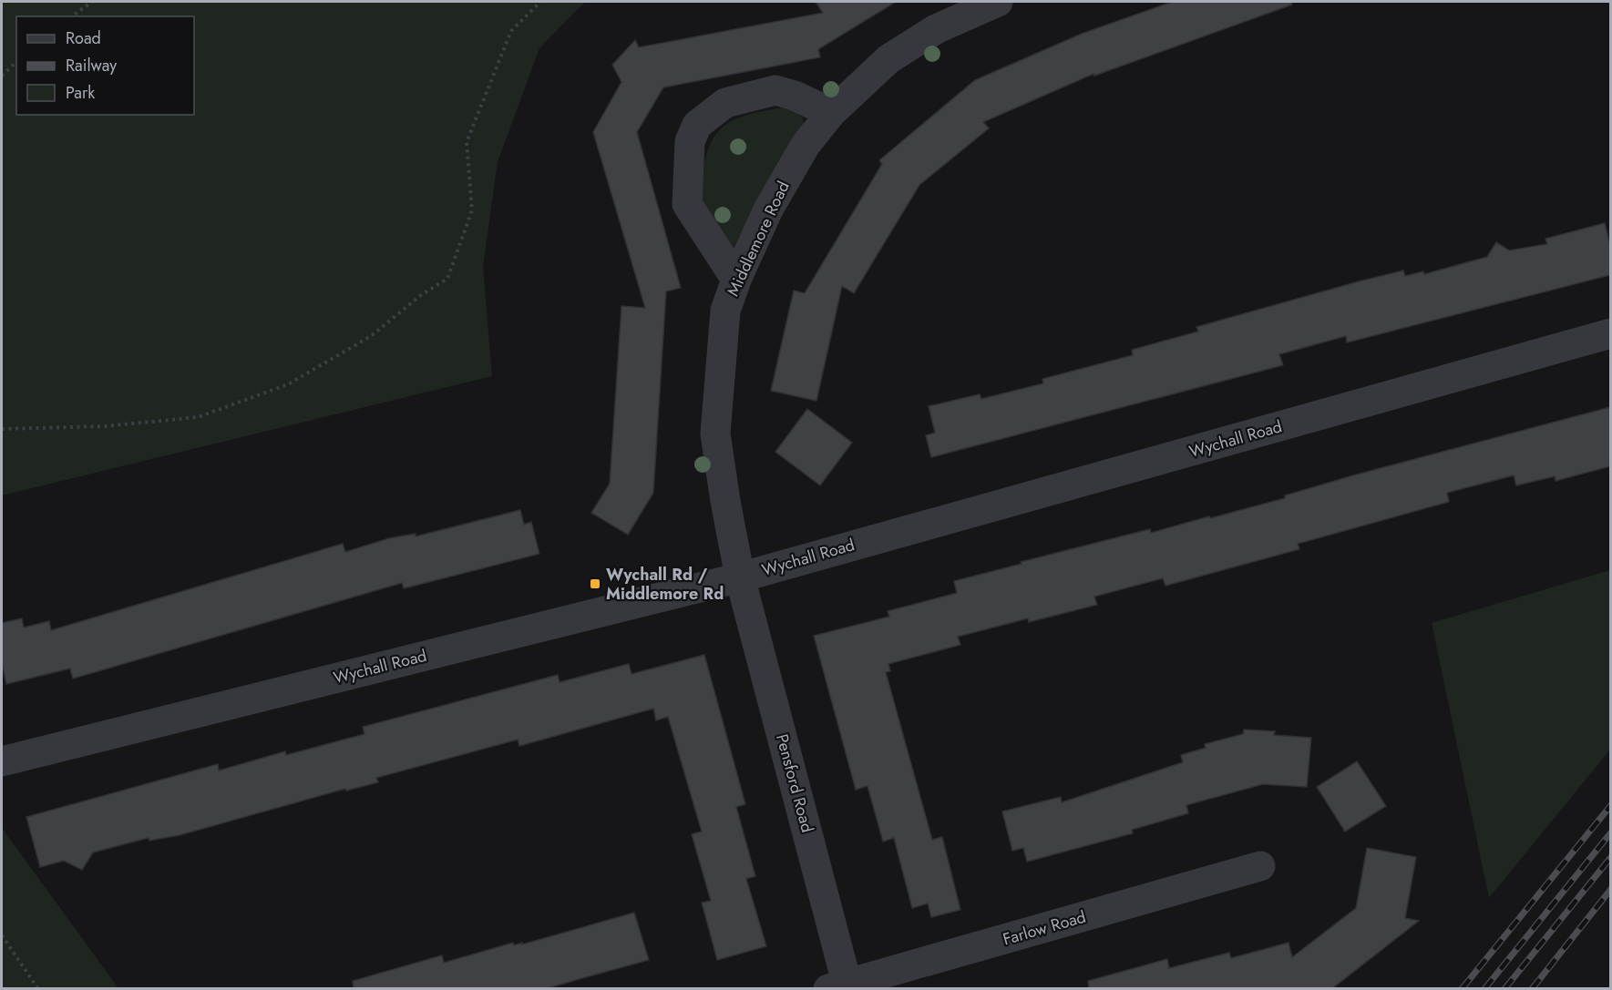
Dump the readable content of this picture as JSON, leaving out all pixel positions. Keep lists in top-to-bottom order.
{
  "streets": {
    "street": [
      "Middlemore Road",
      "Wychall Road",
      "Pensford Road",
      "Farlow Road"
    ]
  },
  "crossings": [
    ["Middlemore Road", "Wychall Road"],
    ["Middlemore Road", "Pensford Road"],
    ["Wychall Road", "Pensford Road"],
    ["Pensford Road", "Farlow Road"]
  ],
  "places": {
    "transit": ["Wychall Rd / Middlemore Rd"]
  },
  "legend": ["Road", "Railway", "Park"]
}
